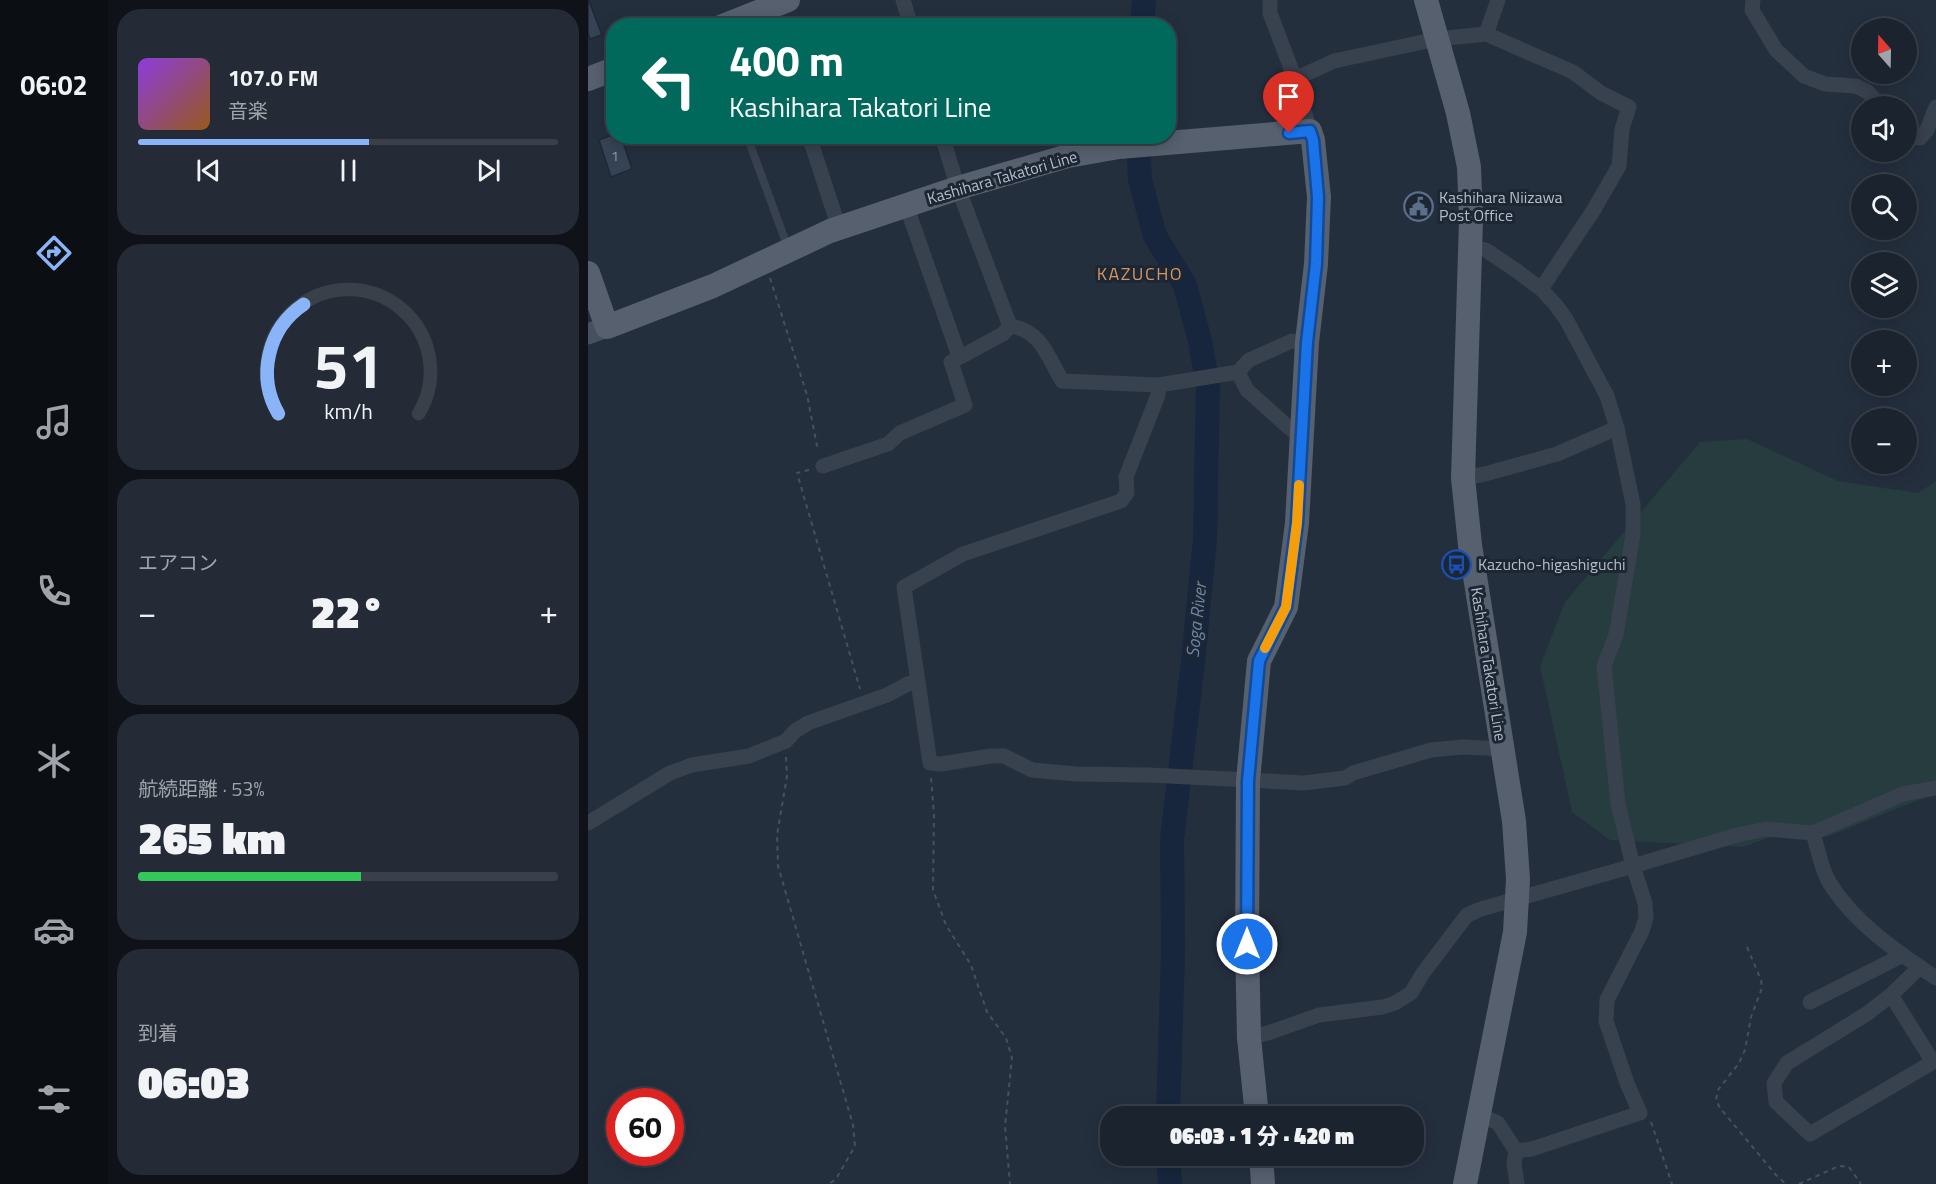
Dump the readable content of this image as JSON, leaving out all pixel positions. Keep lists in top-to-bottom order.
{
  "streets": {
    "main road": ["Kashihara Takatori Line"]
  },
  "districts": ["KAZUCHO"],
  "water": ["Soga River"],
  "places": {
    "public building": ["Kashihara Niizawa Post Office"],
    "bus stop": ["Kazucho-higashiguchi"]
  },
  "house_numbers": ["1"],
  "north": "top",
  "page": {
    "tabs": "06:02",
    "map_buttons": ["+", "−"],
    "turn": ["400 m", "Kashihara Takatori Line"],
    "song": ["107.0 FM", "音楽"],
    "tile": [
      "エアコン",
      ["航続距離 · 53%", "265 km"],
      ["到着", "06:03"]
    ],
    "heat": ["−", "22°", "+"],
    "limit": "60",
    "trip": "06:03 · 1 分 · 420 m",
    "gauge": ["51", "km/h"]
  }
}
